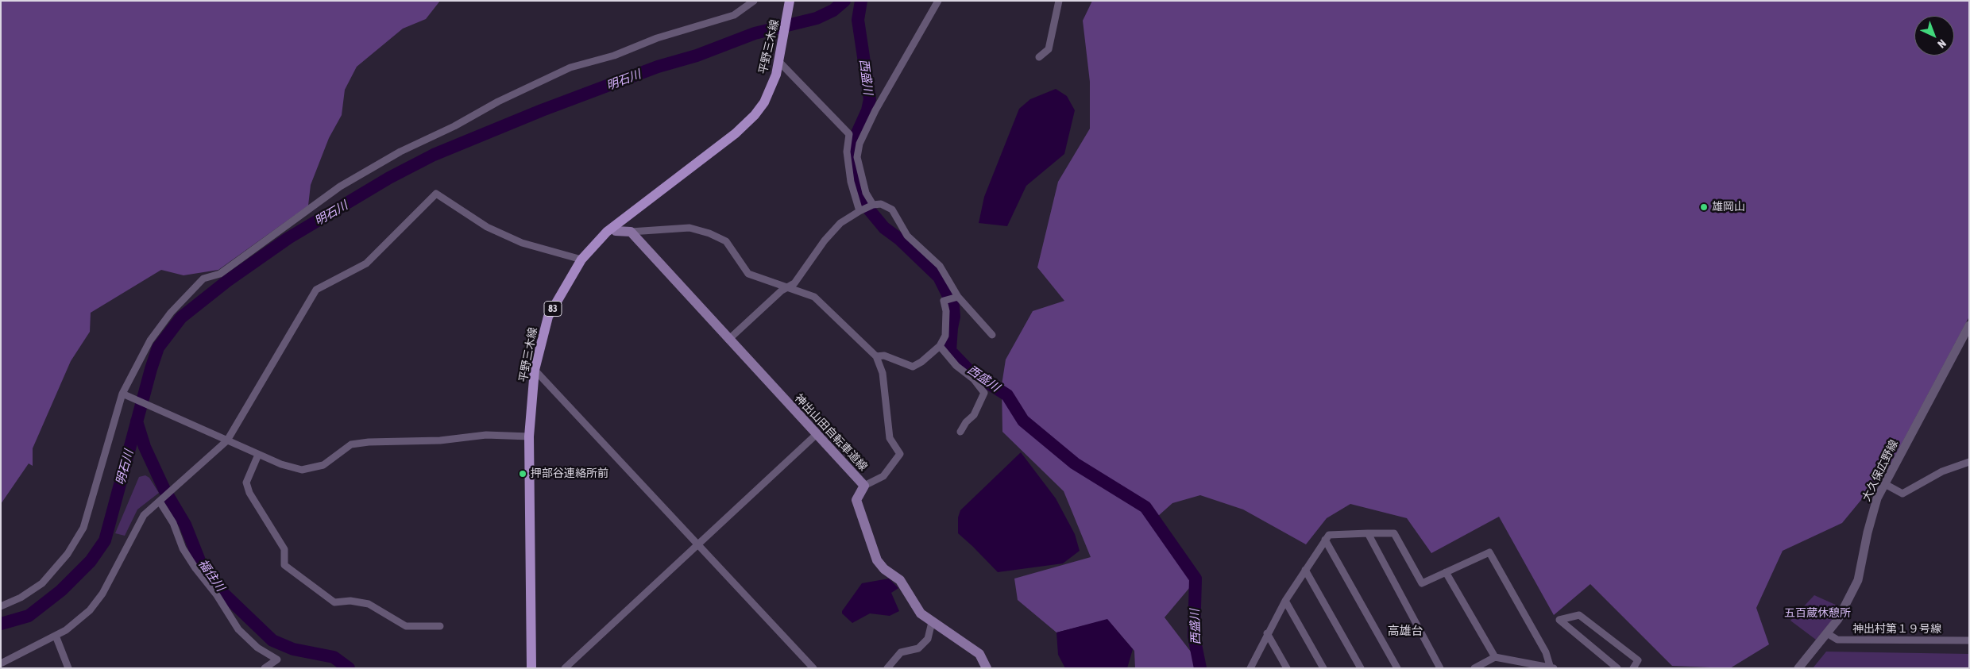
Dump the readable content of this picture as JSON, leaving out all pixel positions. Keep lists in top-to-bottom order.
{
  "streets": {
    "main road": ["平野三木線", "83", "神出山田自転車道線"],
    "street": ["大久保広野線", "神出村第１９号線"]
  },
  "crossings": [
    ["大久保広野線", "神出村第１９号線"]
  ],
  "districts": ["高雄台"],
  "water": ["西盛川", "明石川", "福住川"],
  "parks": ["五百蔵休憩所"],
  "places": ["雄岡山", "押部谷連絡所前"],
  "north": "bottom right"
}
